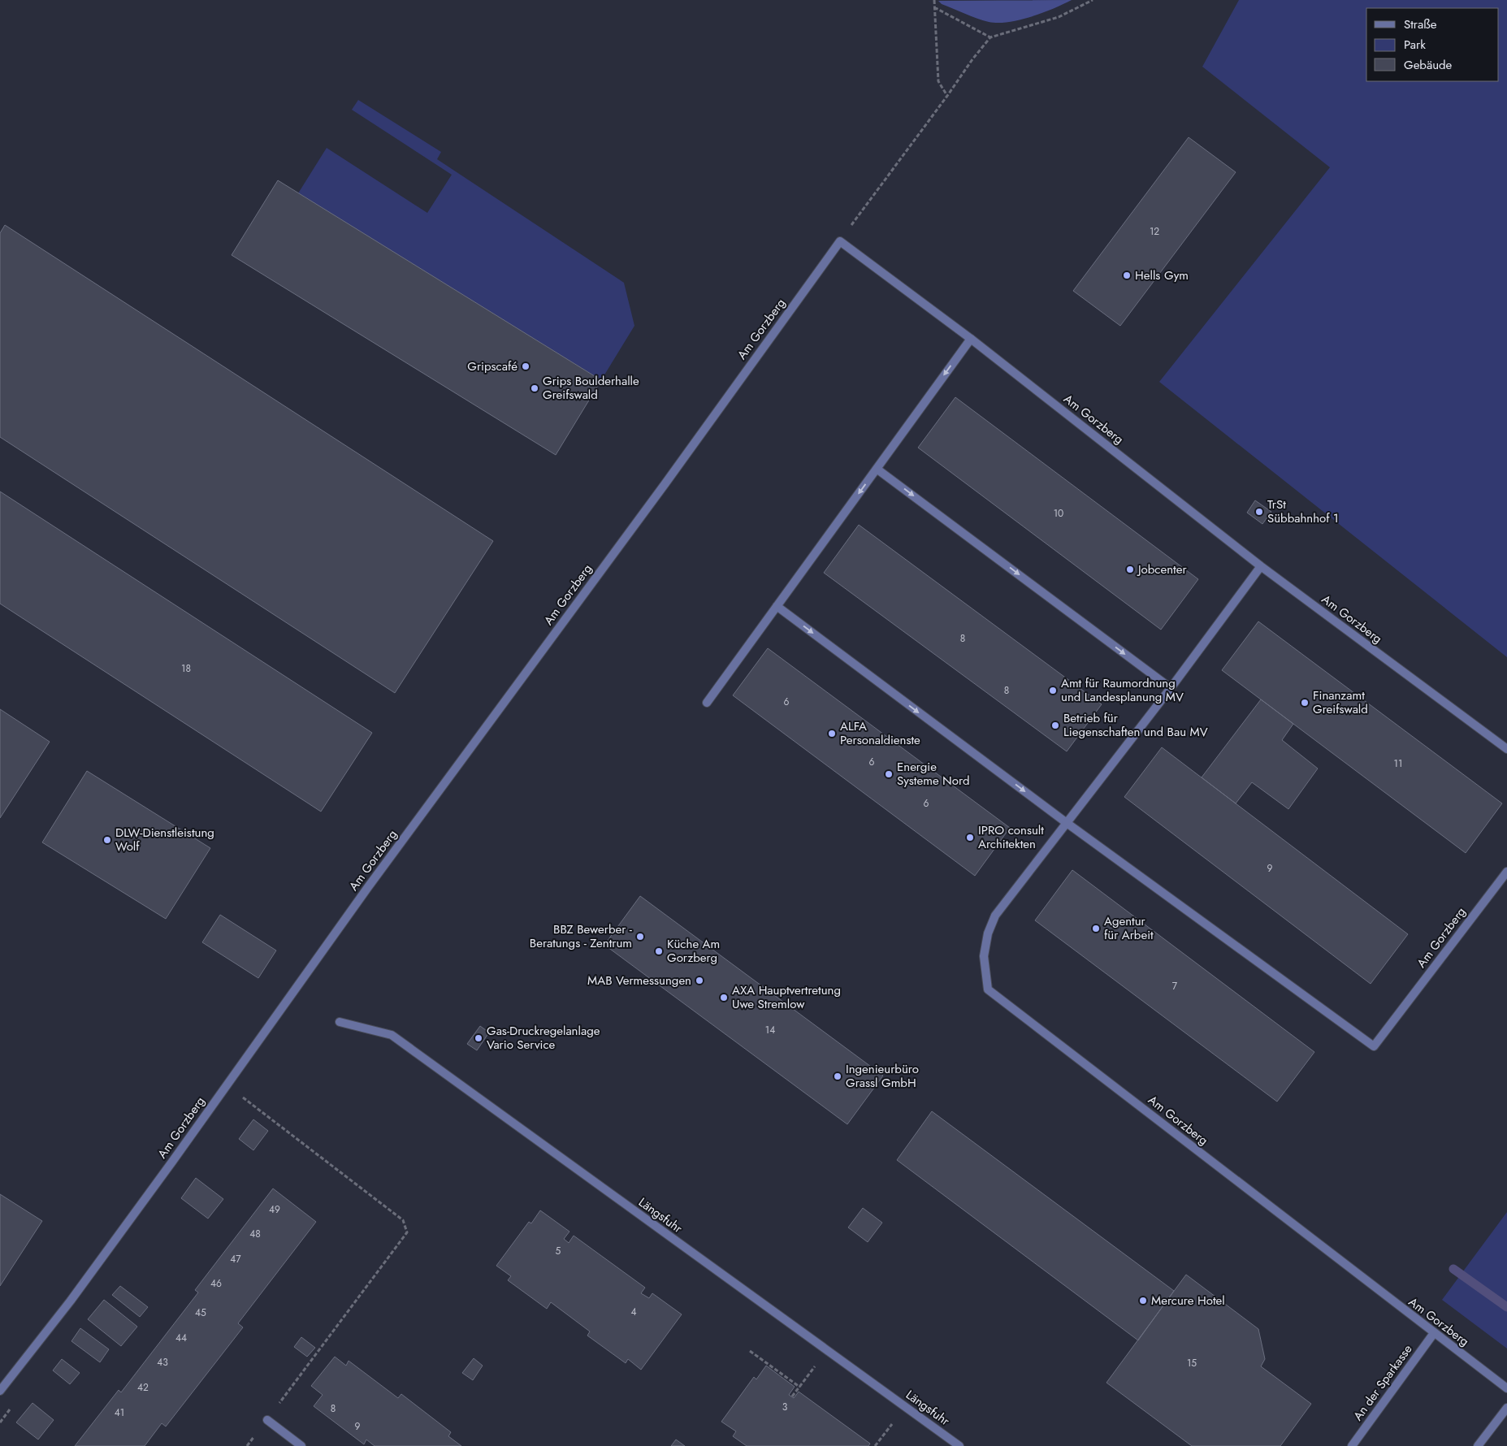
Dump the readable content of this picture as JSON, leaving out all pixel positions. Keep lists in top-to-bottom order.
{
  "streets": {
    "street": ["Am Gorzberg", "Längsfuhr", "An der Sparkasse"]
  },
  "crossings": [
    ["Am Gorzberg", "An der Sparkasse"]
  ],
  "places": [
    "Hells Gym",
    "Gripscafé",
    "Grips Boulderhalle Greifswald",
    "TrSt Sübbahnhof 1",
    "Jobcenter",
    "Amt für Raumordnung und Landesplanung MV",
    "Finanzamt Greifswald",
    "Betrieb für Liegenschaften und Bau MV",
    "ALFA Personaldienste",
    "Energie Systeme Nord",
    "IPRO consult Architekten",
    "DLW-Dienstleistung Wolf",
    "Agentur für Arbeit",
    "BBZ Bewerber - Beratungs - Zentrum",
    "Küche Am Gorzberg",
    "MAB Vermessungen",
    "AXA Hauptvertretung Uwe Stremlow",
    "Gas-Druckregelanlage Vario Service",
    "Ingenieurbüro Grassl GmbH",
    "Mercure Hotel"
  ],
  "house_numbers": [
    "12",
    "10",
    "8",
    "18",
    "8",
    "6",
    "6",
    "11",
    "6",
    "9",
    "7",
    "14",
    "49",
    "48",
    "5",
    "47",
    "46",
    "4",
    "45",
    "44",
    "43",
    "15",
    "42",
    "3",
    "8",
    "41",
    "9"
  ],
  "legend": ["Straße", "Park", "Gebäude"]
}
